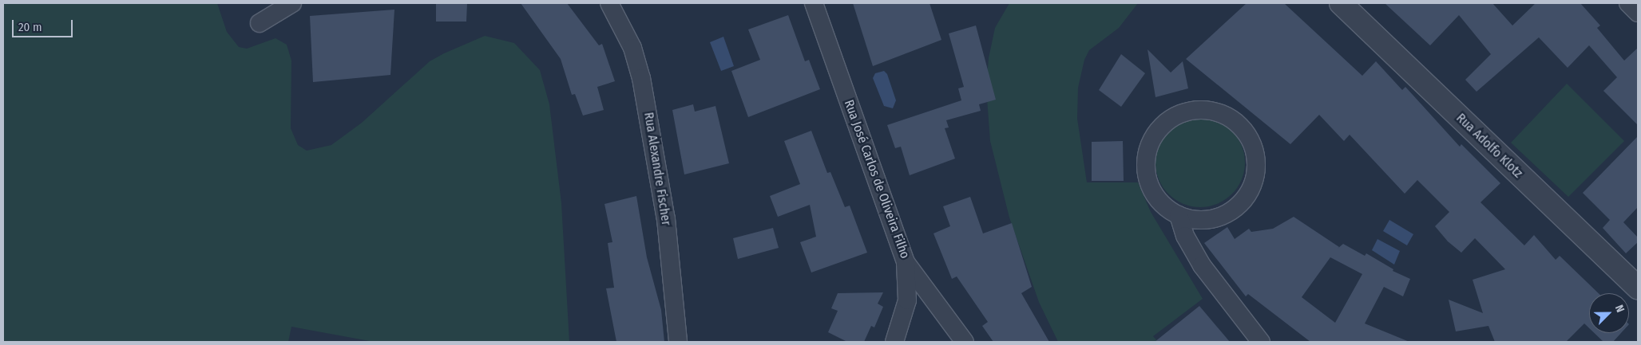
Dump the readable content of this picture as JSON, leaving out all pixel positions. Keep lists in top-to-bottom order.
{
  "streets": {
    "street": ["Rua Adolfo Klotz", "Rua Alexandre Fischer", "Rua José Carlos de Oliveira Filho"]
  },
  "scale_bar": "20 m",
  "north": "top right"
}
